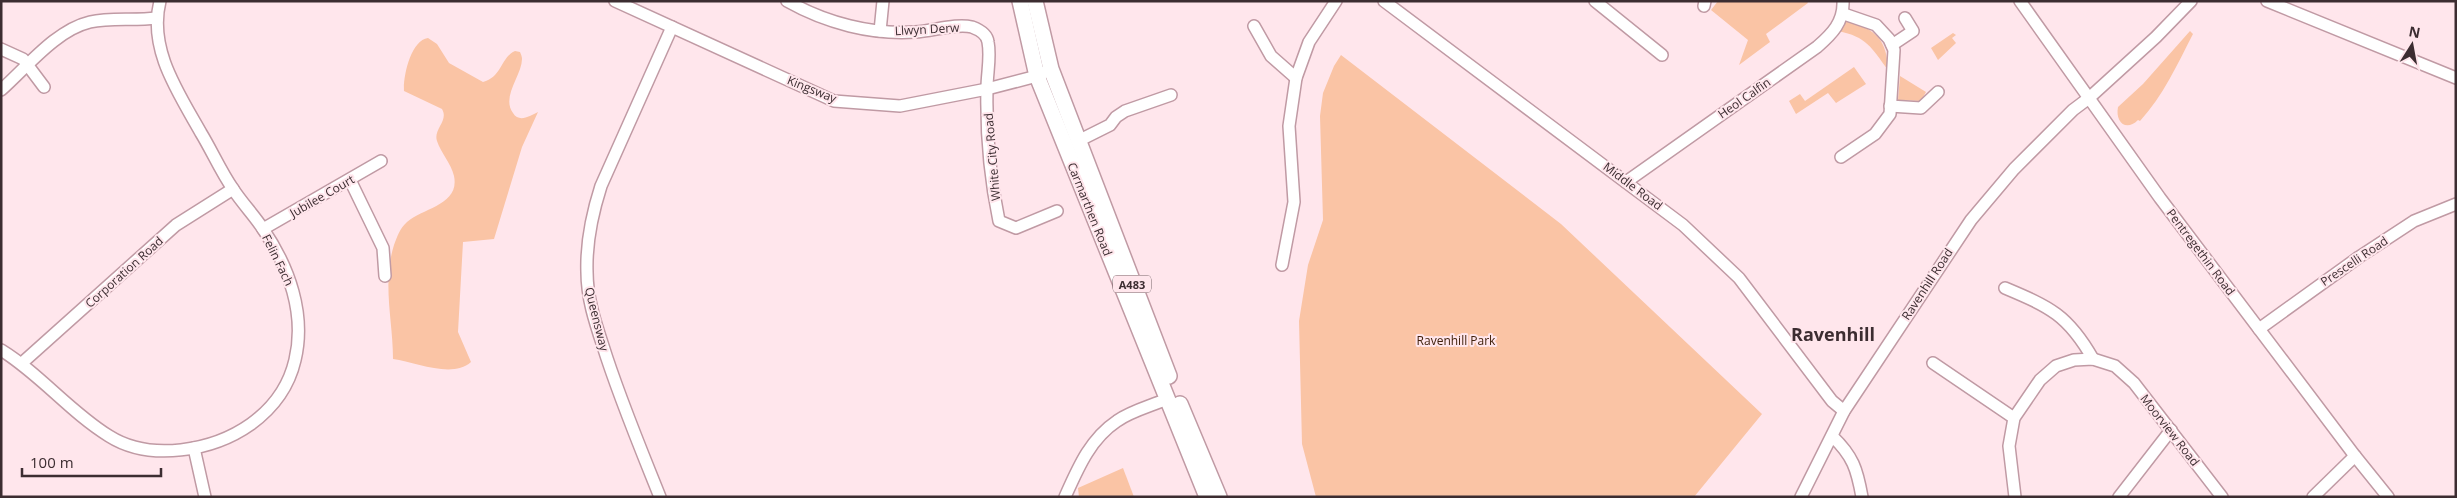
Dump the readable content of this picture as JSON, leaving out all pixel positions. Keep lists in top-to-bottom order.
{
  "streets": {
    "main road": ["Carmarthen Road", "A483"],
    "street": [
      "Llwyn Derw",
      "Kingsway",
      "Heol Calfin",
      "White City Road",
      "Middle Road",
      "Jubilee Court",
      "Pentregethin Road",
      "Felin Fach",
      "Prescelli Road",
      "Corporation Road",
      "Ravenhill Road",
      "Queensway",
      "Moorview Road"
    ]
  },
  "crossings": [
    ["Llwyn Derw", "Kingsway"],
    ["Llwyn Derw", "White City Road"],
    ["Kingsway", "White City Road"],
    ["Kingsway", "Carmarthen Road"],
    ["Kingsway", "Queensway"],
    ["Heol Calfin", "Middle Road"],
    ["Middle Road", "Ravenhill Road"],
    ["Jubilee Court", "Felin Fach"],
    ["Pentregethin Road", "Prescelli Road"],
    ["Pentregethin Road", "Ravenhill Road"],
    ["Felin Fach", "Corporation Road"]
  ],
  "districts": ["Ravenhill"],
  "parks": ["Ravenhill Park"],
  "scale_bar": "100 m",
  "north": "top"
}
